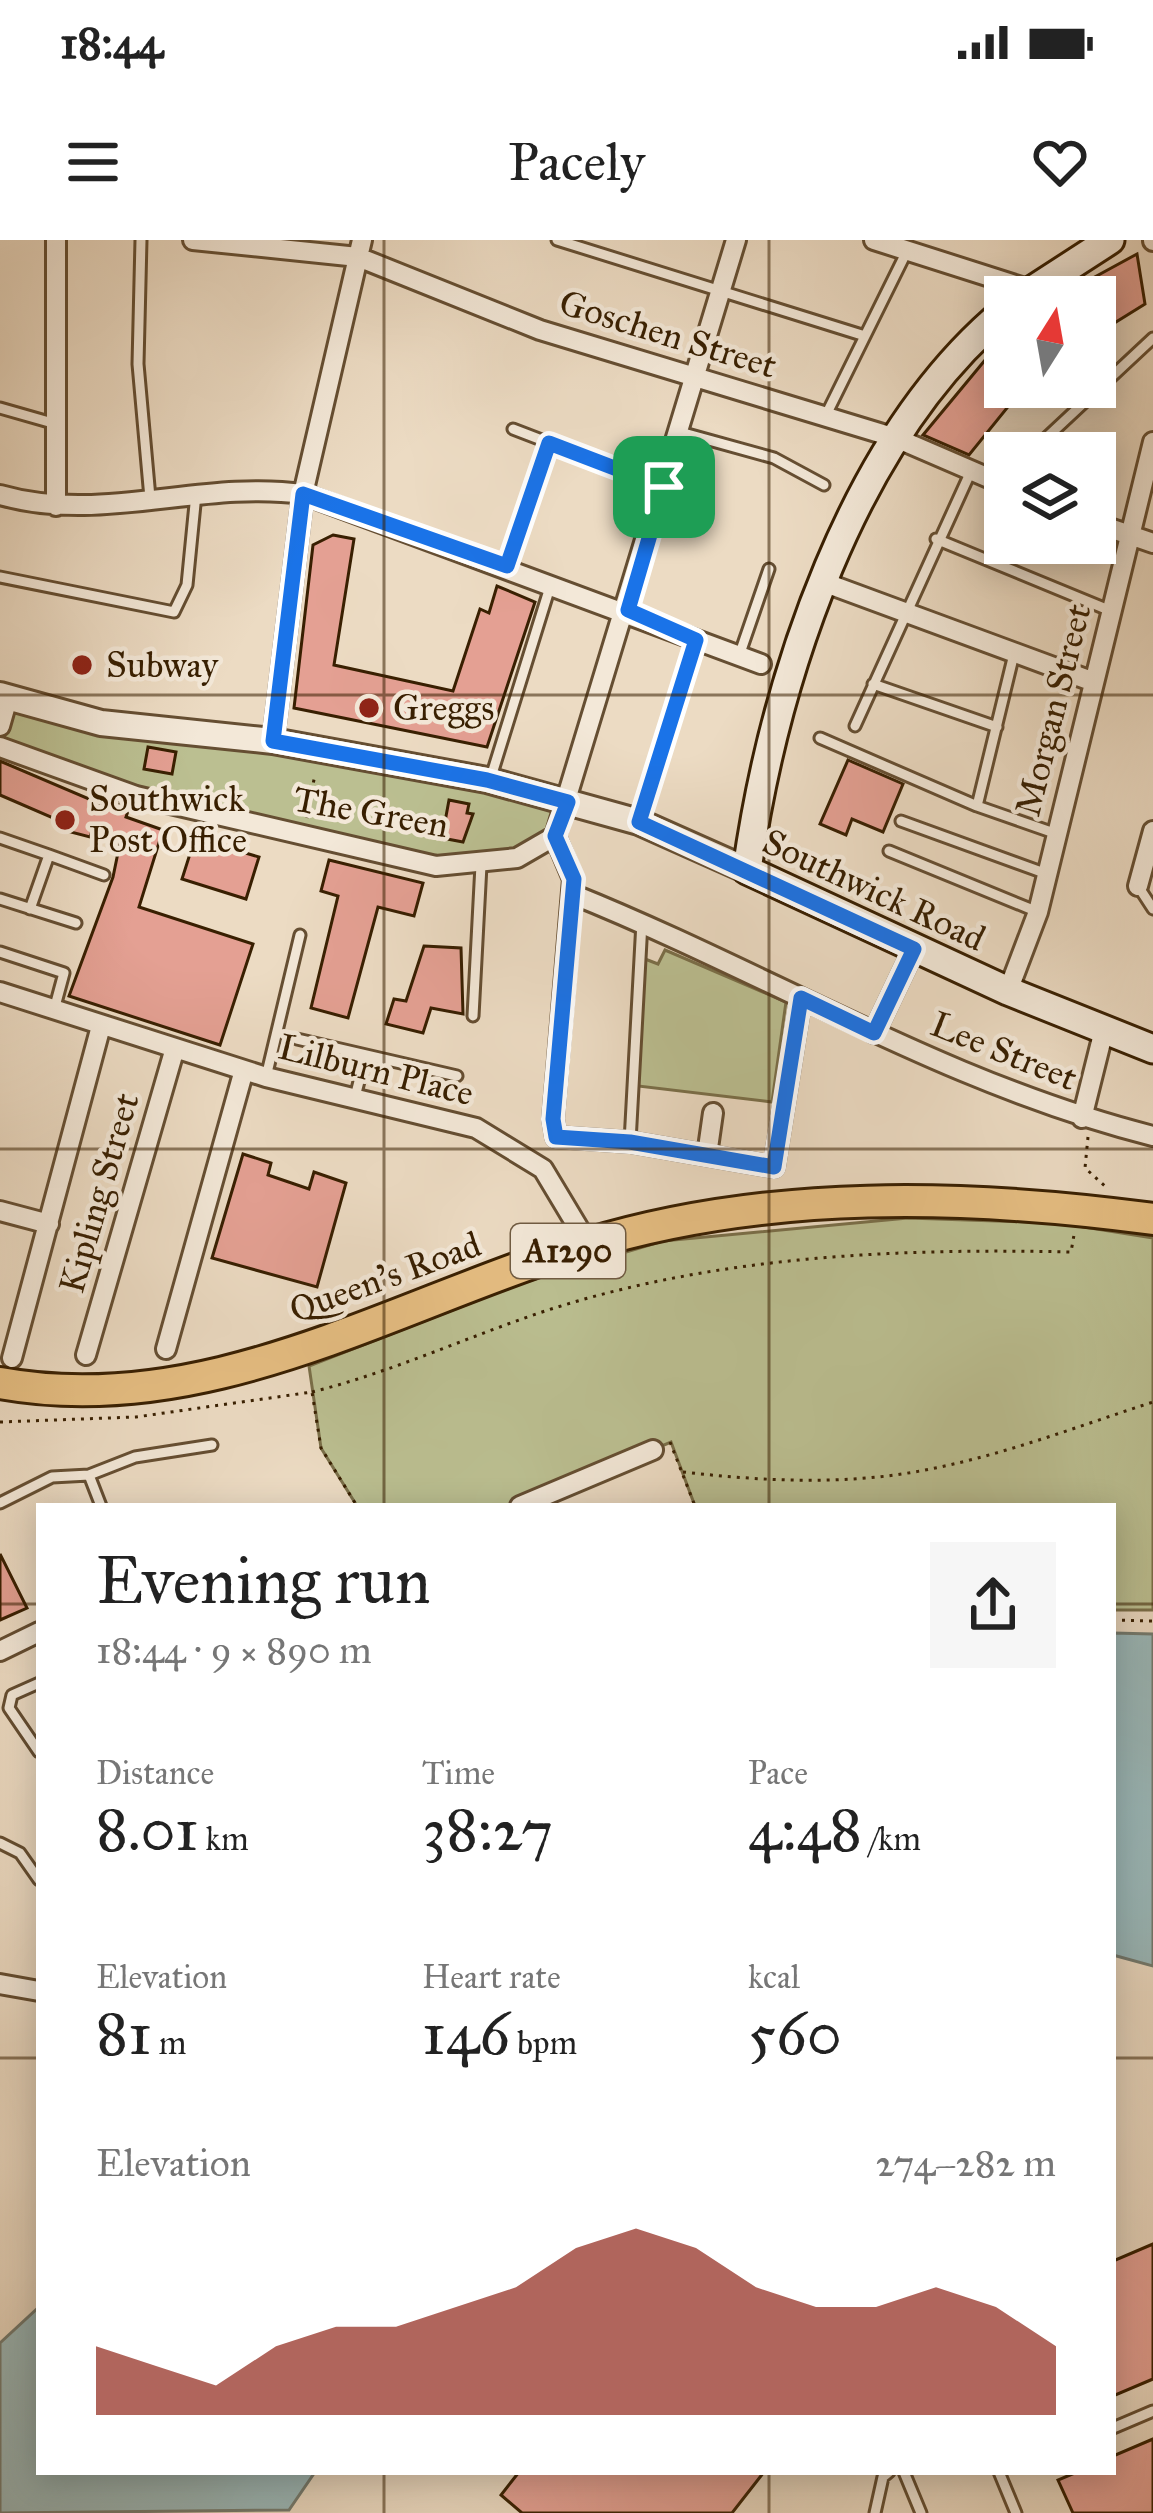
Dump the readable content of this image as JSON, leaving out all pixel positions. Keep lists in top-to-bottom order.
{
  "streets": {
    "main road": ["Southwick Road", "A1290", "Queen's Road"],
    "street": [
      "Goschen Street",
      "Morgan Street",
      "The Green",
      "Lee Street",
      "Lilburn Place",
      "Kipling Street"
    ]
  },
  "crossings": [
    ["Morgan Street", "Southwick Road"],
    ["Lilburn Place", "Kipling Street"],
    ["Lilburn Place", "Queen's Road"]
  ],
  "places": ["Subway", "Greggs", "Southwick Post Office"],
  "north": "top",
  "page": {
    "status": "18:44",
    "header": "Pacely",
    "heading": ["Evening run", "18:44 · 9 × 890 m"],
    "stats": [
      ["Distance", "8.01 km"],
      ["Time", "38:27"],
      ["Pace", "4:48 /km"],
      ["Elevation", "81 m"],
      ["Heart rate", "146 bpm"],
      ["kcal", "560"]
    ],
    "chart": ["Elevation", "274–282 m"]
  }
}
